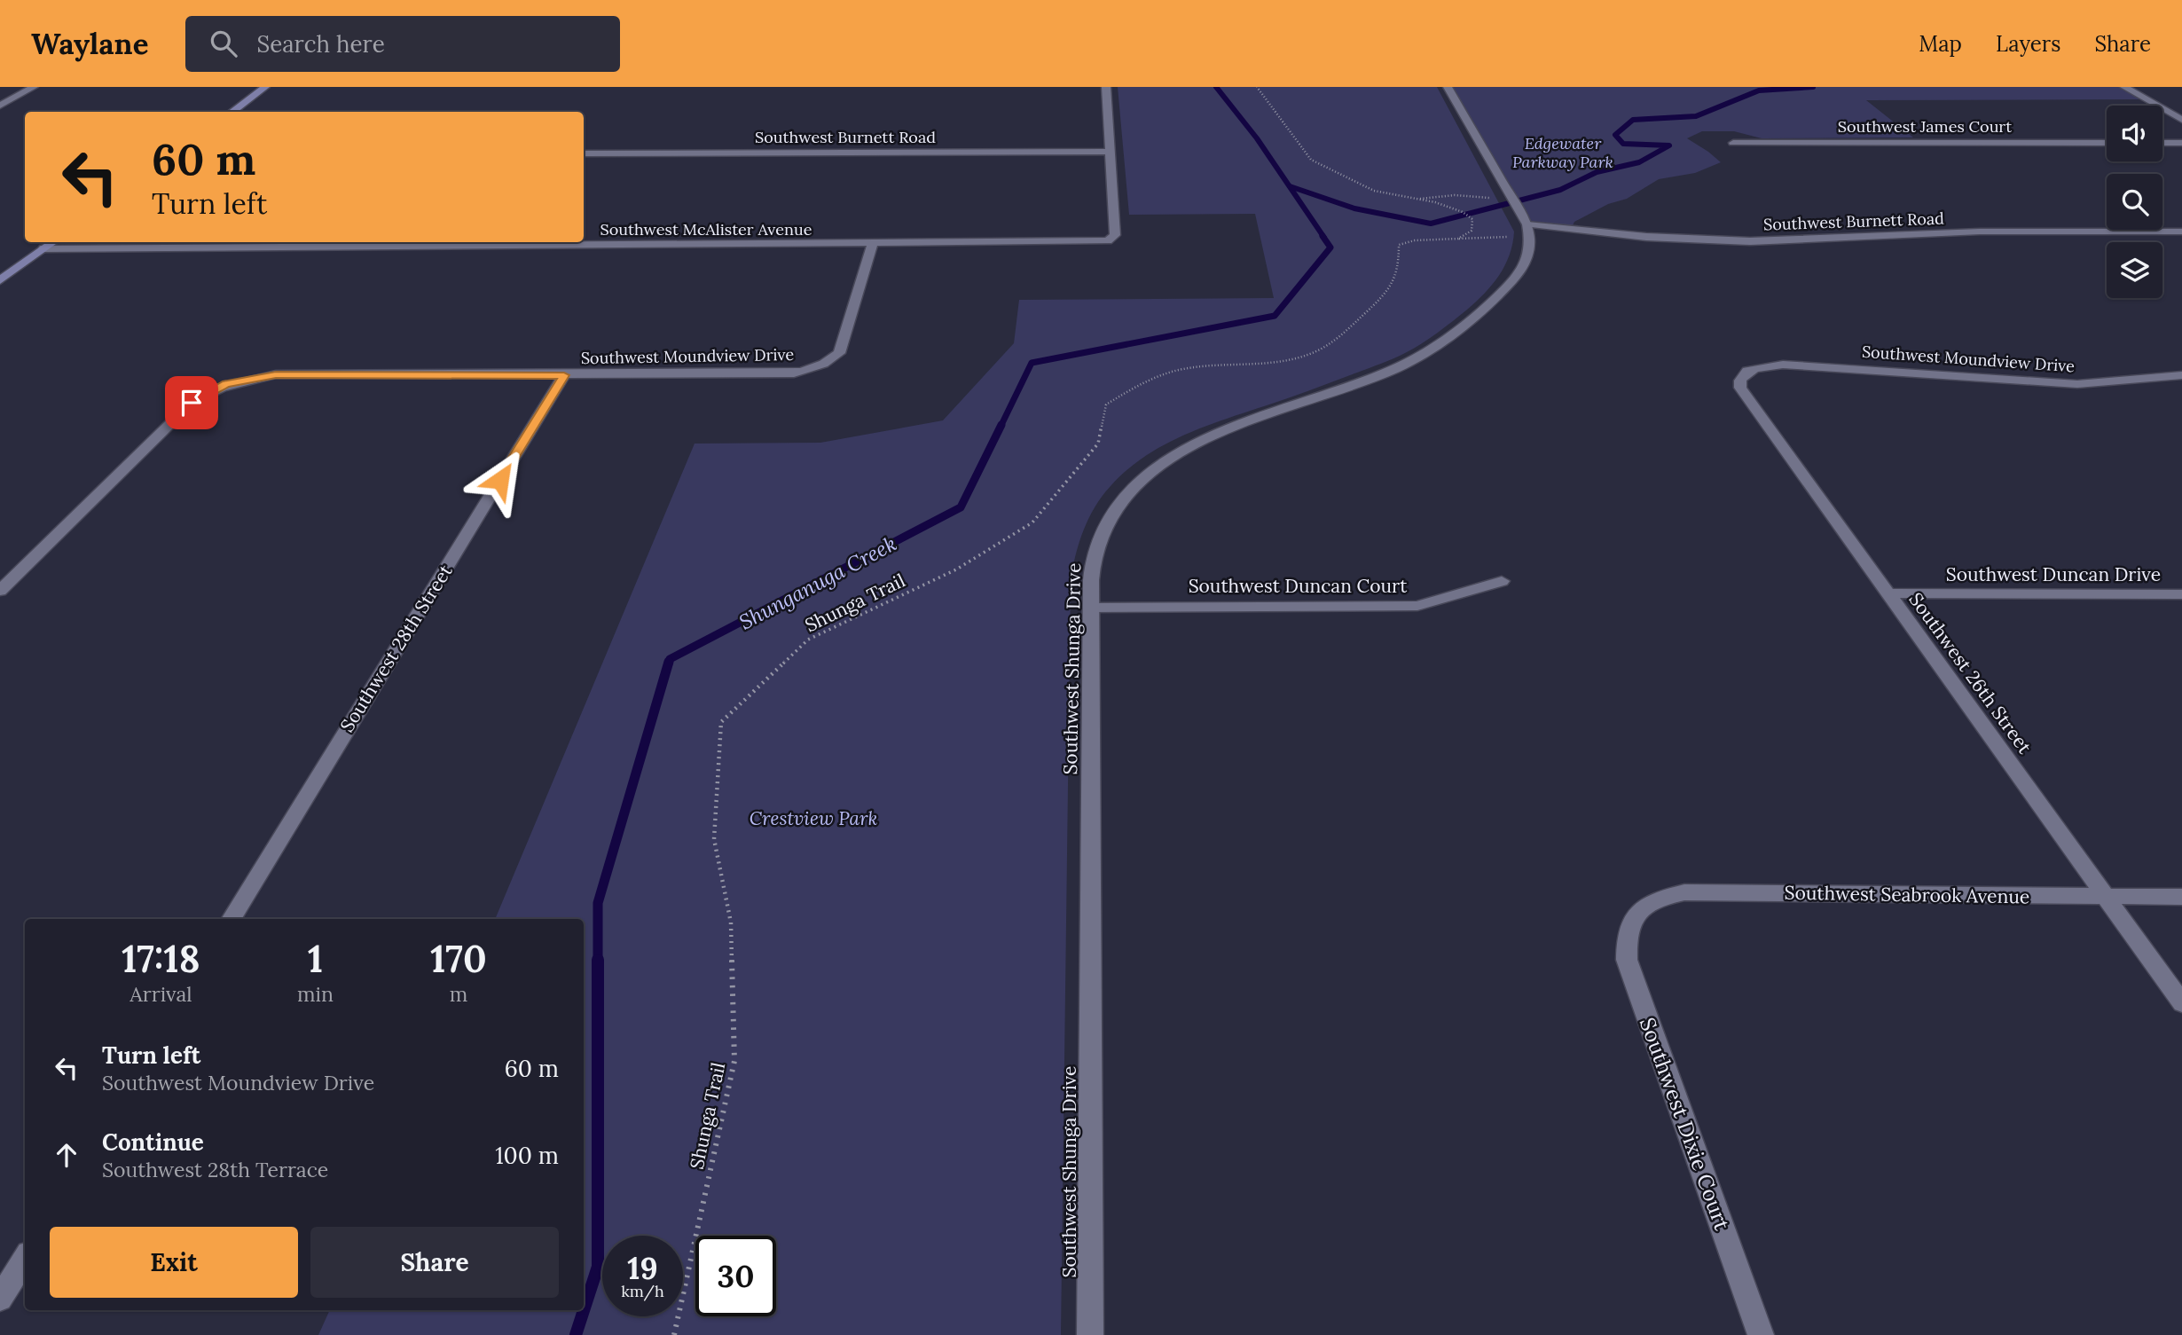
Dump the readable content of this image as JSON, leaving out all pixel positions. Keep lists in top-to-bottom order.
{
  "streets": {
    "street": [
      "Southwest James Court",
      "Southwest Burnett Road",
      "Southwest McAlister Avenue",
      "Southwest Moundview Drive",
      "Southwest Duncan Drive",
      "Southwest Duncan Court",
      "Southwest 28th Street",
      "Southwest Shunga Drive",
      "Southwest 26th Street",
      "Southwest Seabrook Avenue",
      "Southwest Dixie Court"
    ],
    "path": ["Shunga Trail"]
  },
  "crossings": [
    ["Southwest Burnett Road", "Southwest McAlister Avenue"],
    ["Southwest Burnett Road", "Southwest Shunga Drive"],
    ["Southwest McAlister Avenue", "Southwest Moundview Drive"],
    ["Southwest Moundview Drive", "Southwest 28th Street"],
    ["Southwest Moundview Drive", "Southwest 26th Street"],
    ["Southwest Duncan Drive", "Southwest 26th Street"],
    ["Southwest Duncan Court", "Southwest Shunga Drive"],
    ["Southwest 26th Street", "Southwest Seabrook Avenue"],
    ["Southwest Seabrook Avenue", "Southwest Dixie Court"]
  ],
  "water": ["Shunganuga Creek"],
  "parks": ["Edgewater Parkway Park", "Crestview Park"],
  "page": {
    "header": "Waylane",
    "search": "Search here",
    "nav": ["Map", "Layers", "Share"],
    "turn": ["60 m", "Turn left"],
    "eta": [
      "17:18",
      "Arrival",
      "1",
      "min",
      "170",
      "m"
    ],
    "list": [
      {
        "name": "Turn left",
        "note": "Southwest Moundview Drive",
        "value": "60 m"
      },
      {
        "name": "Continue",
        "note": "Southwest 28th Terrace",
        "value": "100 m"
      }
    ],
    "buttons": ["Exit", "Share"],
    "speed": "19 km/h",
    "limit": "30"
  }
}
